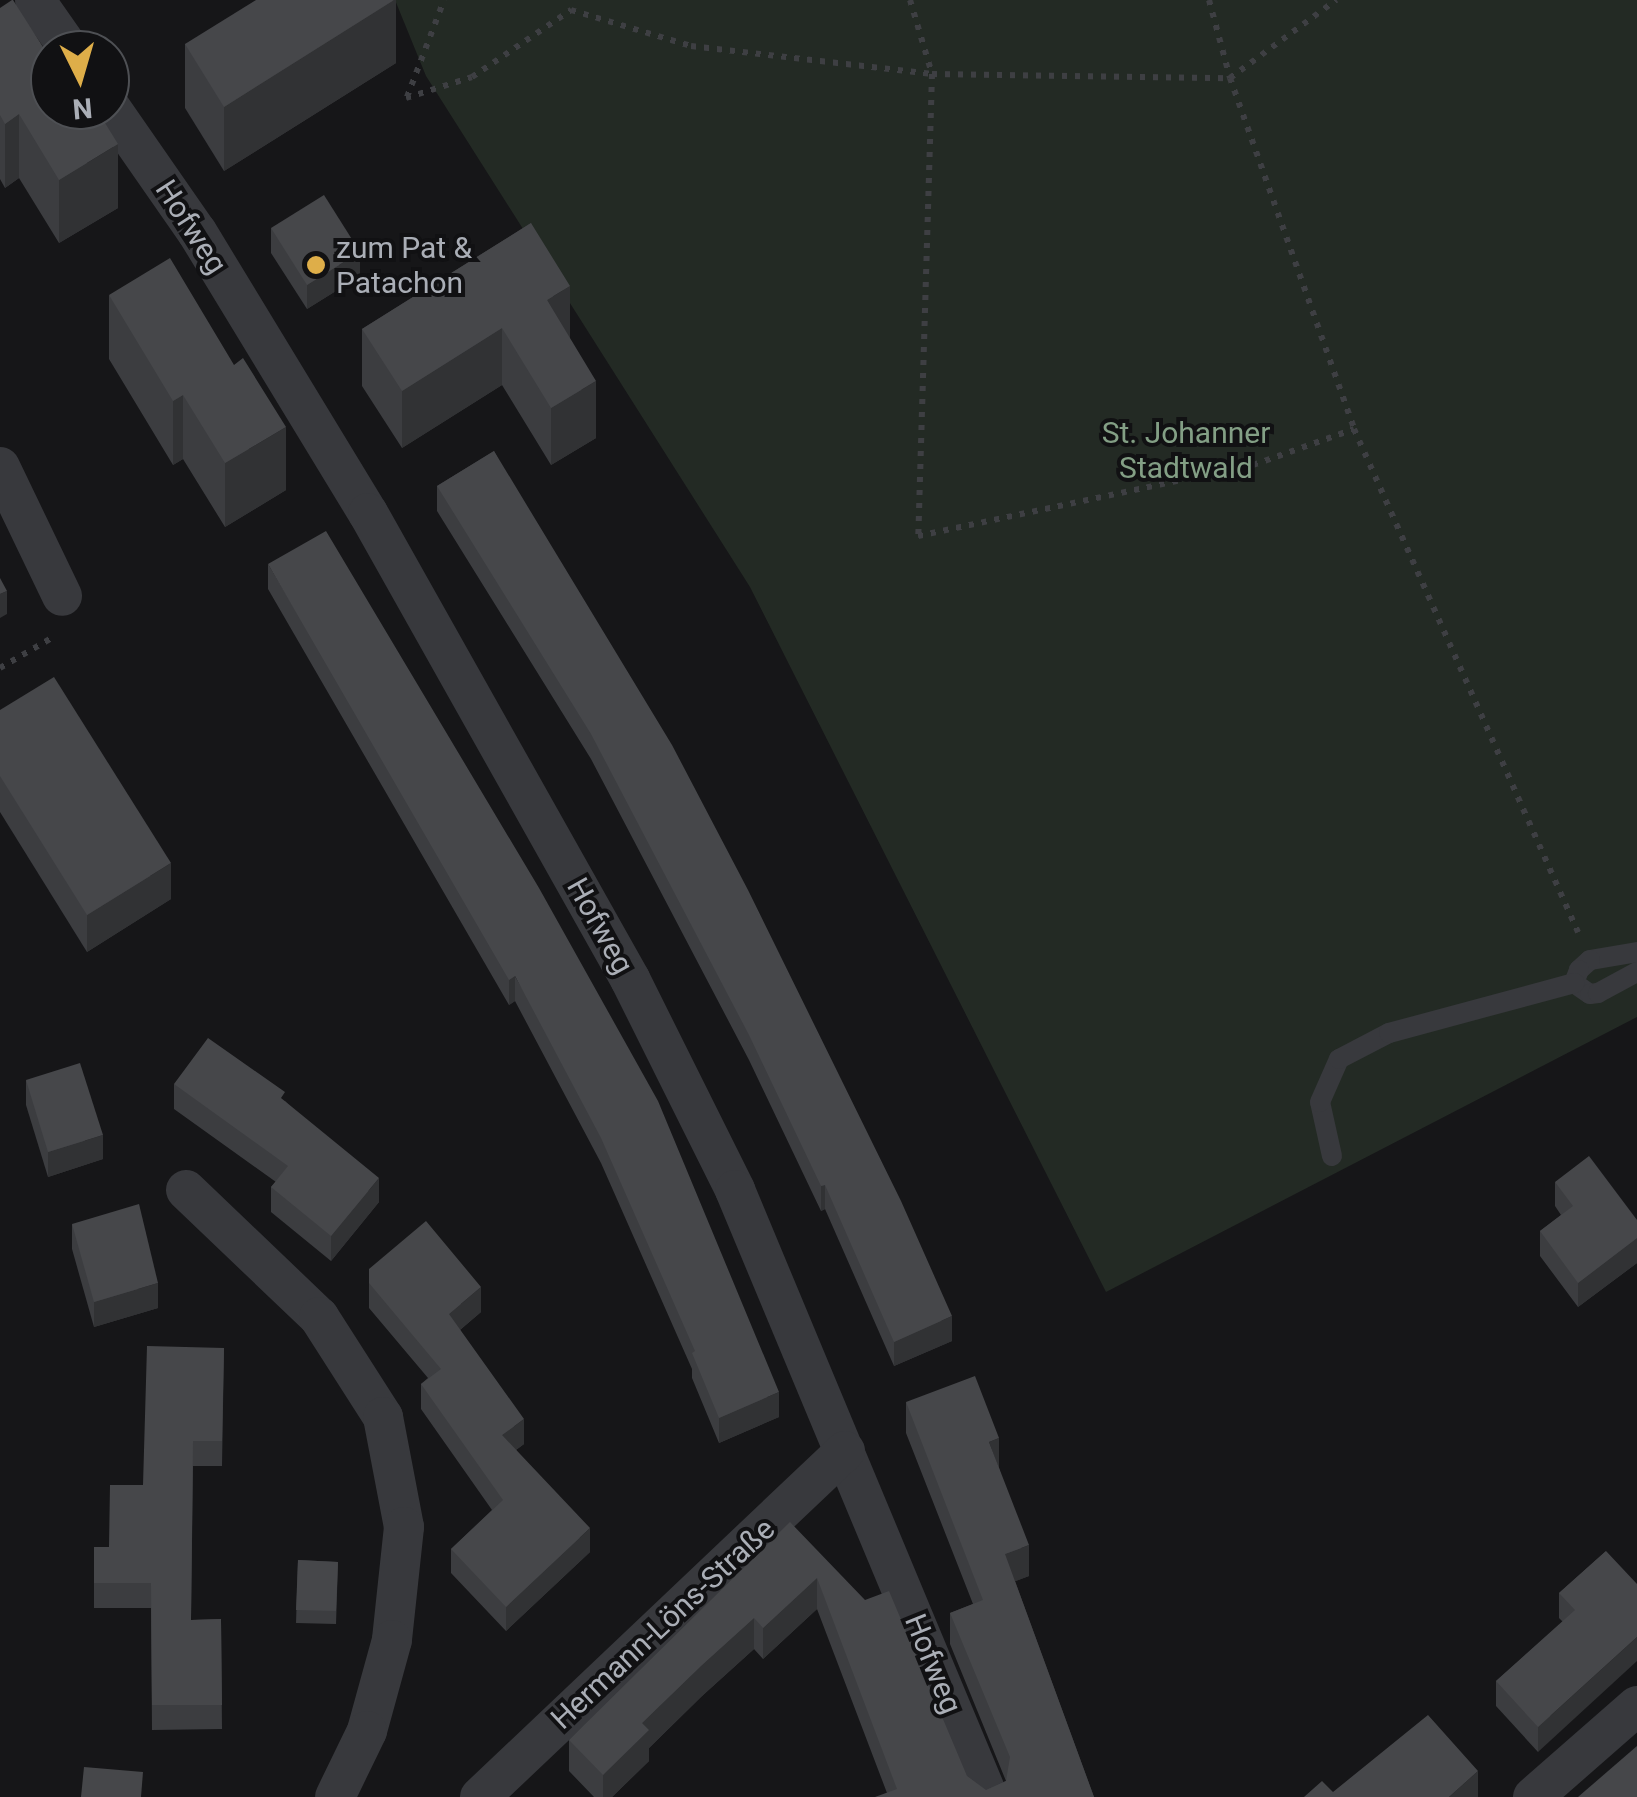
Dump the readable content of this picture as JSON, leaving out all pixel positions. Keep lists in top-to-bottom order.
{
  "streets": {
    "street": ["Hofweg", "Hermann-Löns-Straße"]
  },
  "crossings": [
    ["Hofweg", "Hermann-Löns-Straße"]
  ],
  "parks": ["St. Johanner Stadtwald"],
  "places": ["zum Pat & Patachon"],
  "north": "bottom"
}
